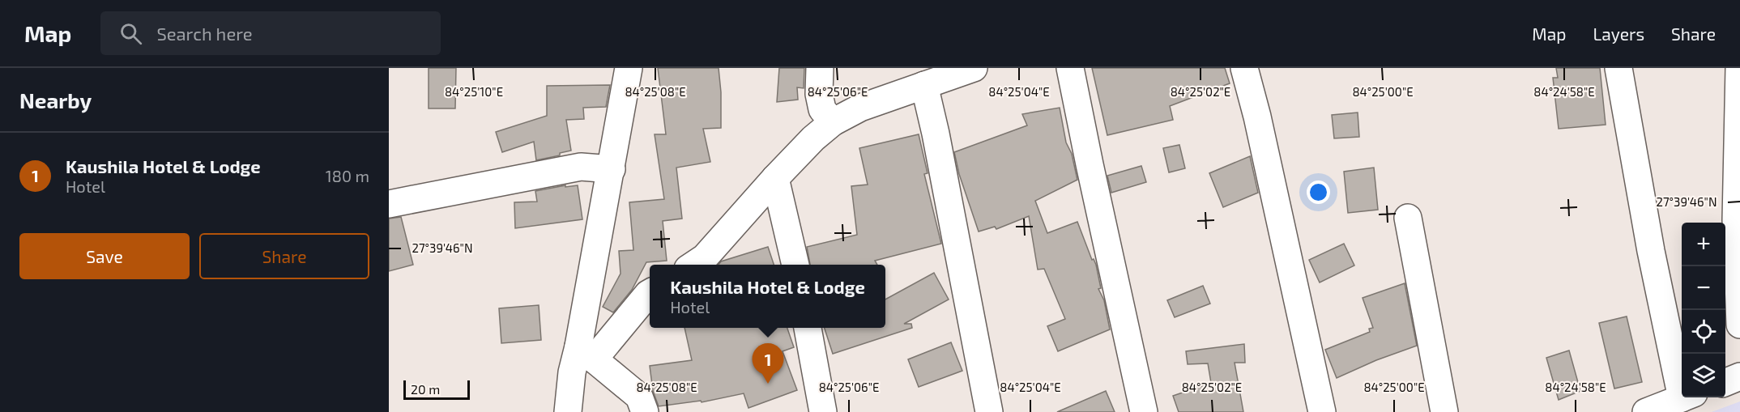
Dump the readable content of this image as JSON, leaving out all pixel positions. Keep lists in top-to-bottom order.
{
  "scale_bar": "20 m",
  "page": {
    "header": "Map",
    "search": "Search here",
    "nav": ["Map", "Layers", "Share"],
    "heading": "Nearby",
    "list": [
      {
        "mark": "1",
        "name": "Kaushila Hotel & Lodge",
        "note": "Hotel",
        "value": "180 m"
      }
    ],
    "buttons": ["Save", "Share"],
    "map_buttons": ["+", "−"],
    "popup": ["Kaushila Hotel & Lodge", "Hotel"],
    "pins": "1",
    "scale": "20 m"
  },
  "coordinates": [
    "84°25'10\"E",
    "84°25'08\"E",
    "84°25'06\"E",
    "84°25'04\"E",
    "84°25'02\"E",
    "84°25'00\"E",
    "84°24'58\"E",
    "27°39'46\"N"
  ]
}
